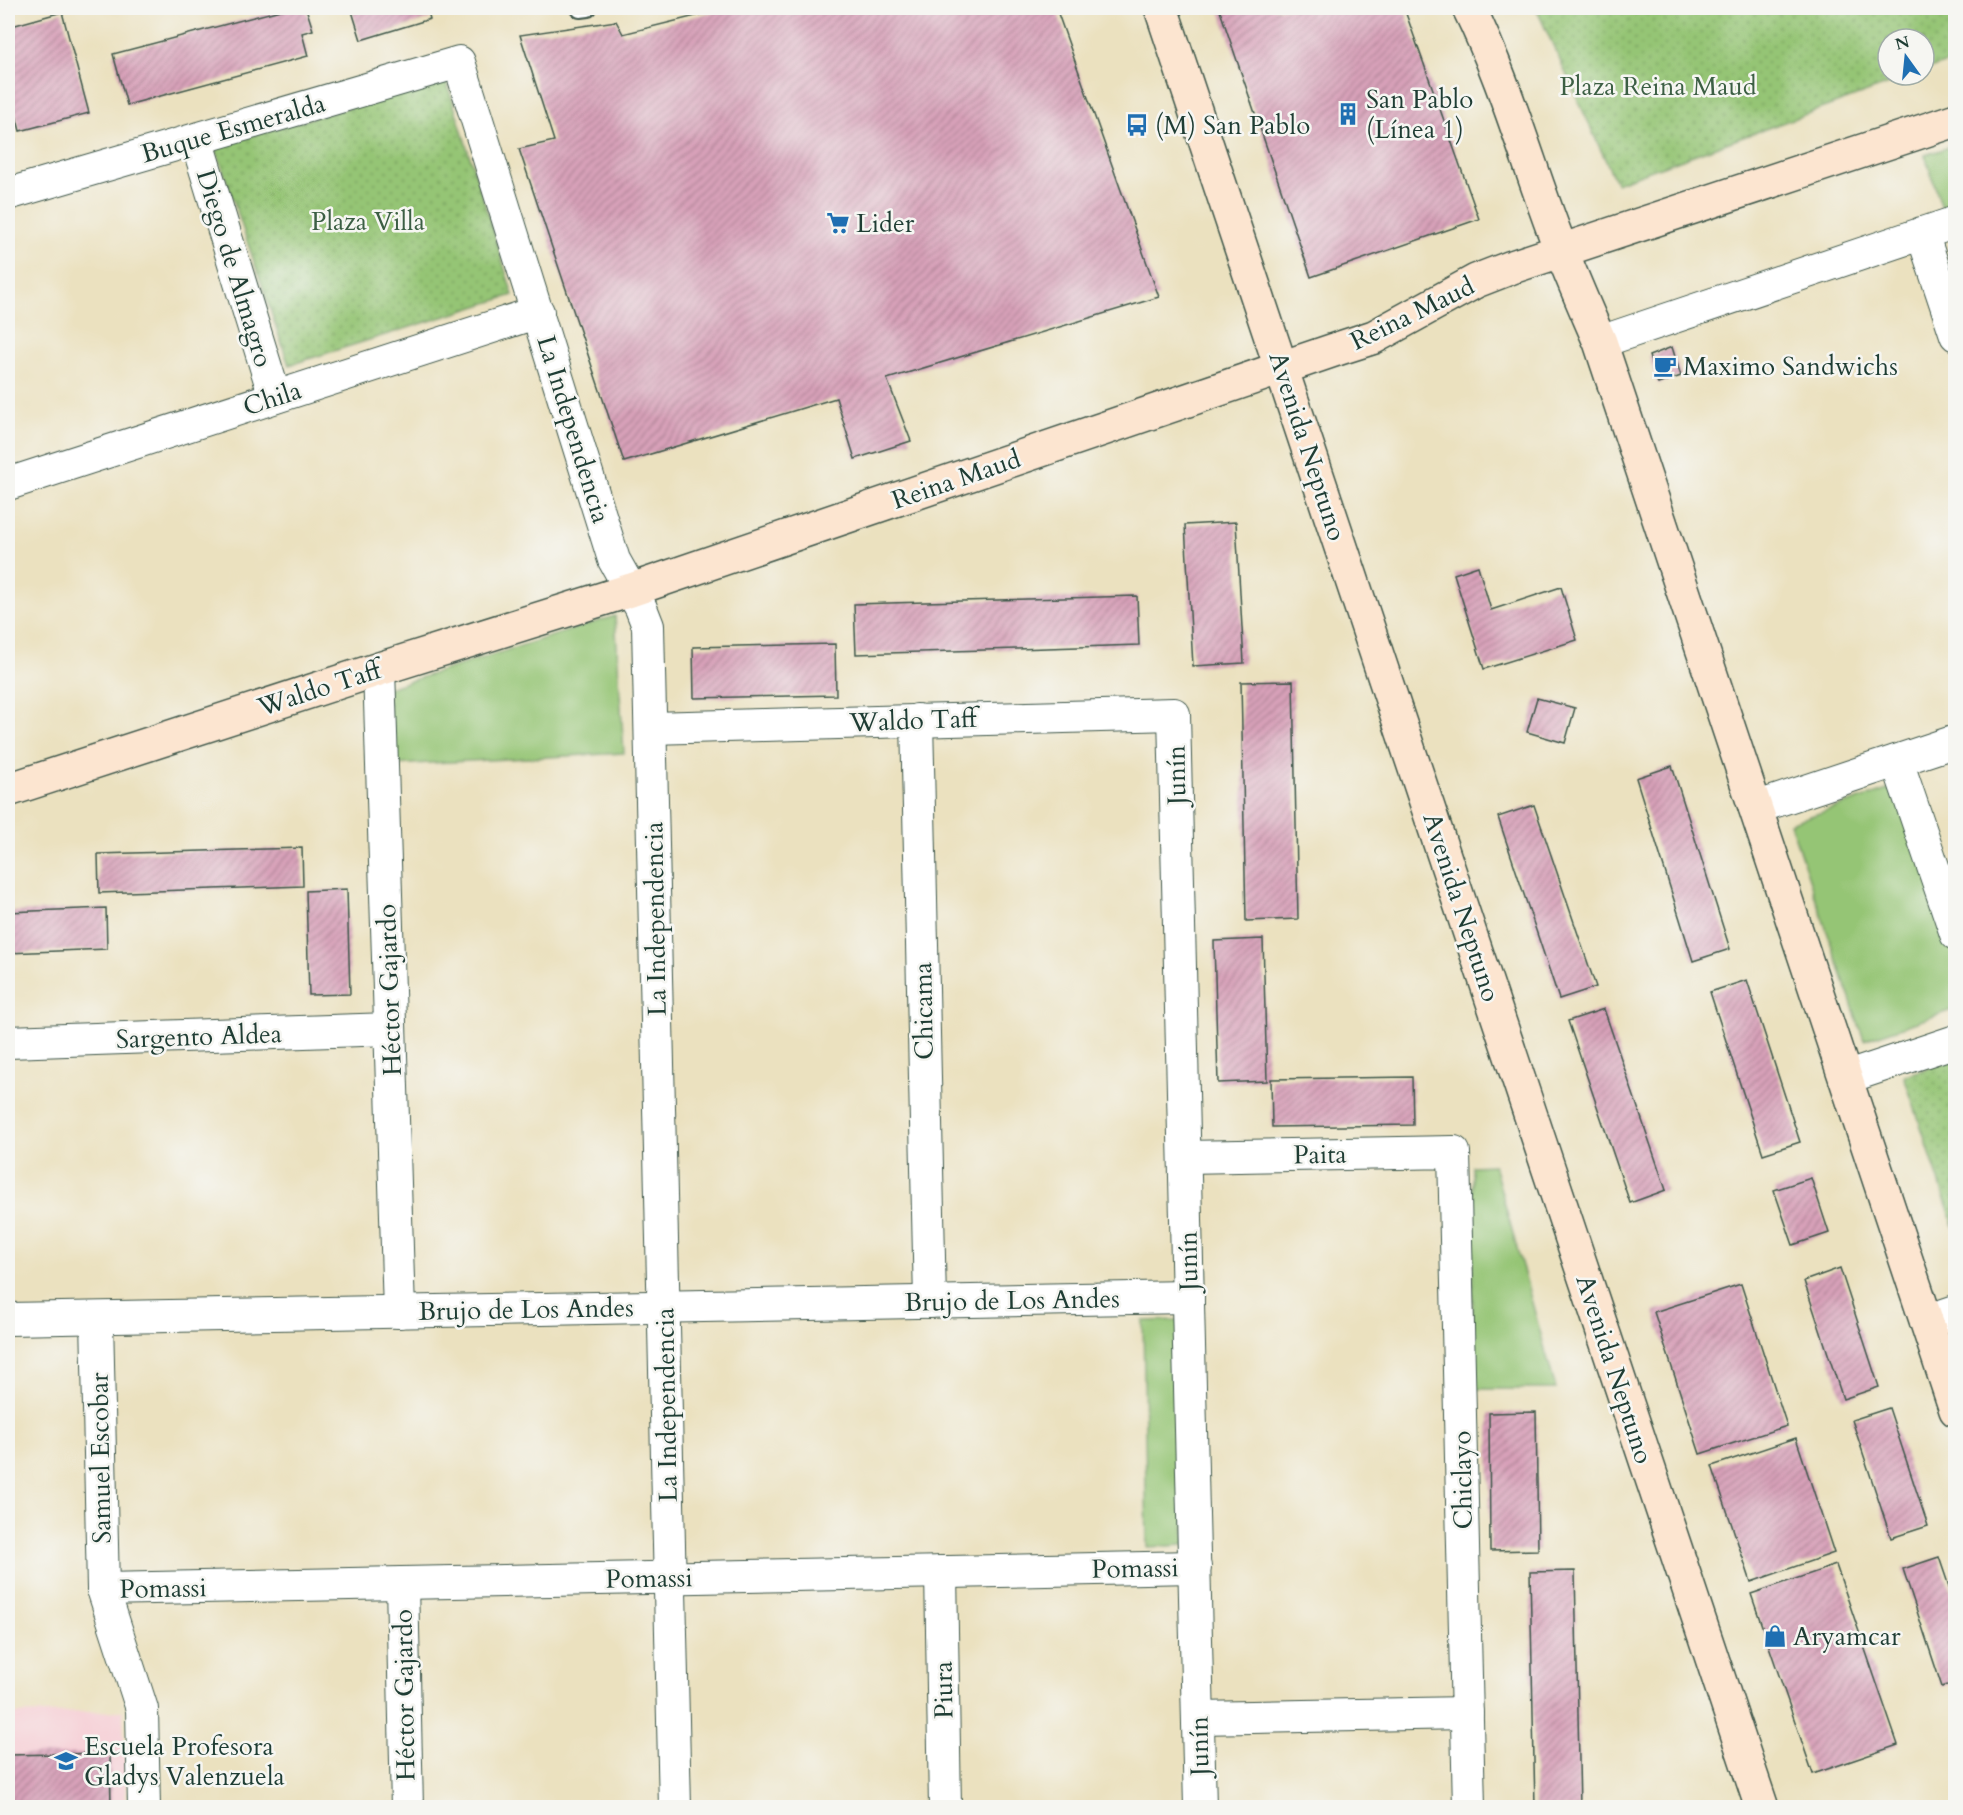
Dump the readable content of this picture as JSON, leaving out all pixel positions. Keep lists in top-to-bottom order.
{
  "streets": {
    "main road": ["Reina Maud", "Avenida Neptuno", "Waldo Taff"],
    "street": [
      "Buque Esmeralda",
      "Diego de Almagro",
      "Chila",
      "La Independencia",
      "Junín",
      "Héctor Gajardo",
      "Chicama",
      "Sargento Aldea",
      "Paita",
      "Brujo de Los Andes",
      "Samuel Escobar",
      "Chiclayo",
      "Pomassi",
      "Piura"
    ]
  },
  "crossings": [
    ["Buque Esmeralda", "Diego de Almagro"],
    ["Buque Esmeralda", "La Independencia"],
    ["Diego de Almagro", "Chila"],
    ["Reina Maud", "La Independencia"],
    ["Reina Maud", "Avenida Neptuno"],
    ["Reina Maud", "Waldo Taff"],
    ["Chila", "La Independencia"],
    ["La Independencia", "Waldo Taff"],
    ["La Independencia", "Brujo de Los Andes"],
    ["La Independencia", "Pomassi"],
    ["Waldo Taff", "Junín"],
    ["Waldo Taff", "Héctor Gajardo"],
    ["Waldo Taff", "Chicama"],
    ["Junín", "Paita"],
    ["Junín", "Brujo de Los Andes"],
    ["Junín", "Pomassi"],
    ["Héctor Gajardo", "Sargento Aldea"],
    ["Héctor Gajardo", "Brujo de Los Andes"],
    ["Héctor Gajardo", "Pomassi"],
    ["Chicama", "Brujo de Los Andes"],
    ["Paita", "Chiclayo"],
    ["Brujo de Los Andes", "Samuel Escobar"],
    ["Samuel Escobar", "Pomassi"],
    ["Pomassi", "Piura"]
  ],
  "parks": ["Plaza Reina Maud", "Plaza Villa"],
  "places": {
    "building": ["San Pablo (Línea 1)"],
    "bus stop": ["(M) San Pablo"],
    "supermarket": ["Lider"],
    "cafe": ["Maximo Sandwichs"],
    "shop": ["Aryamcar"],
    "school or university": ["Escuela Profesora Gladys Valenzuela"]
  },
  "north": "top"
}
